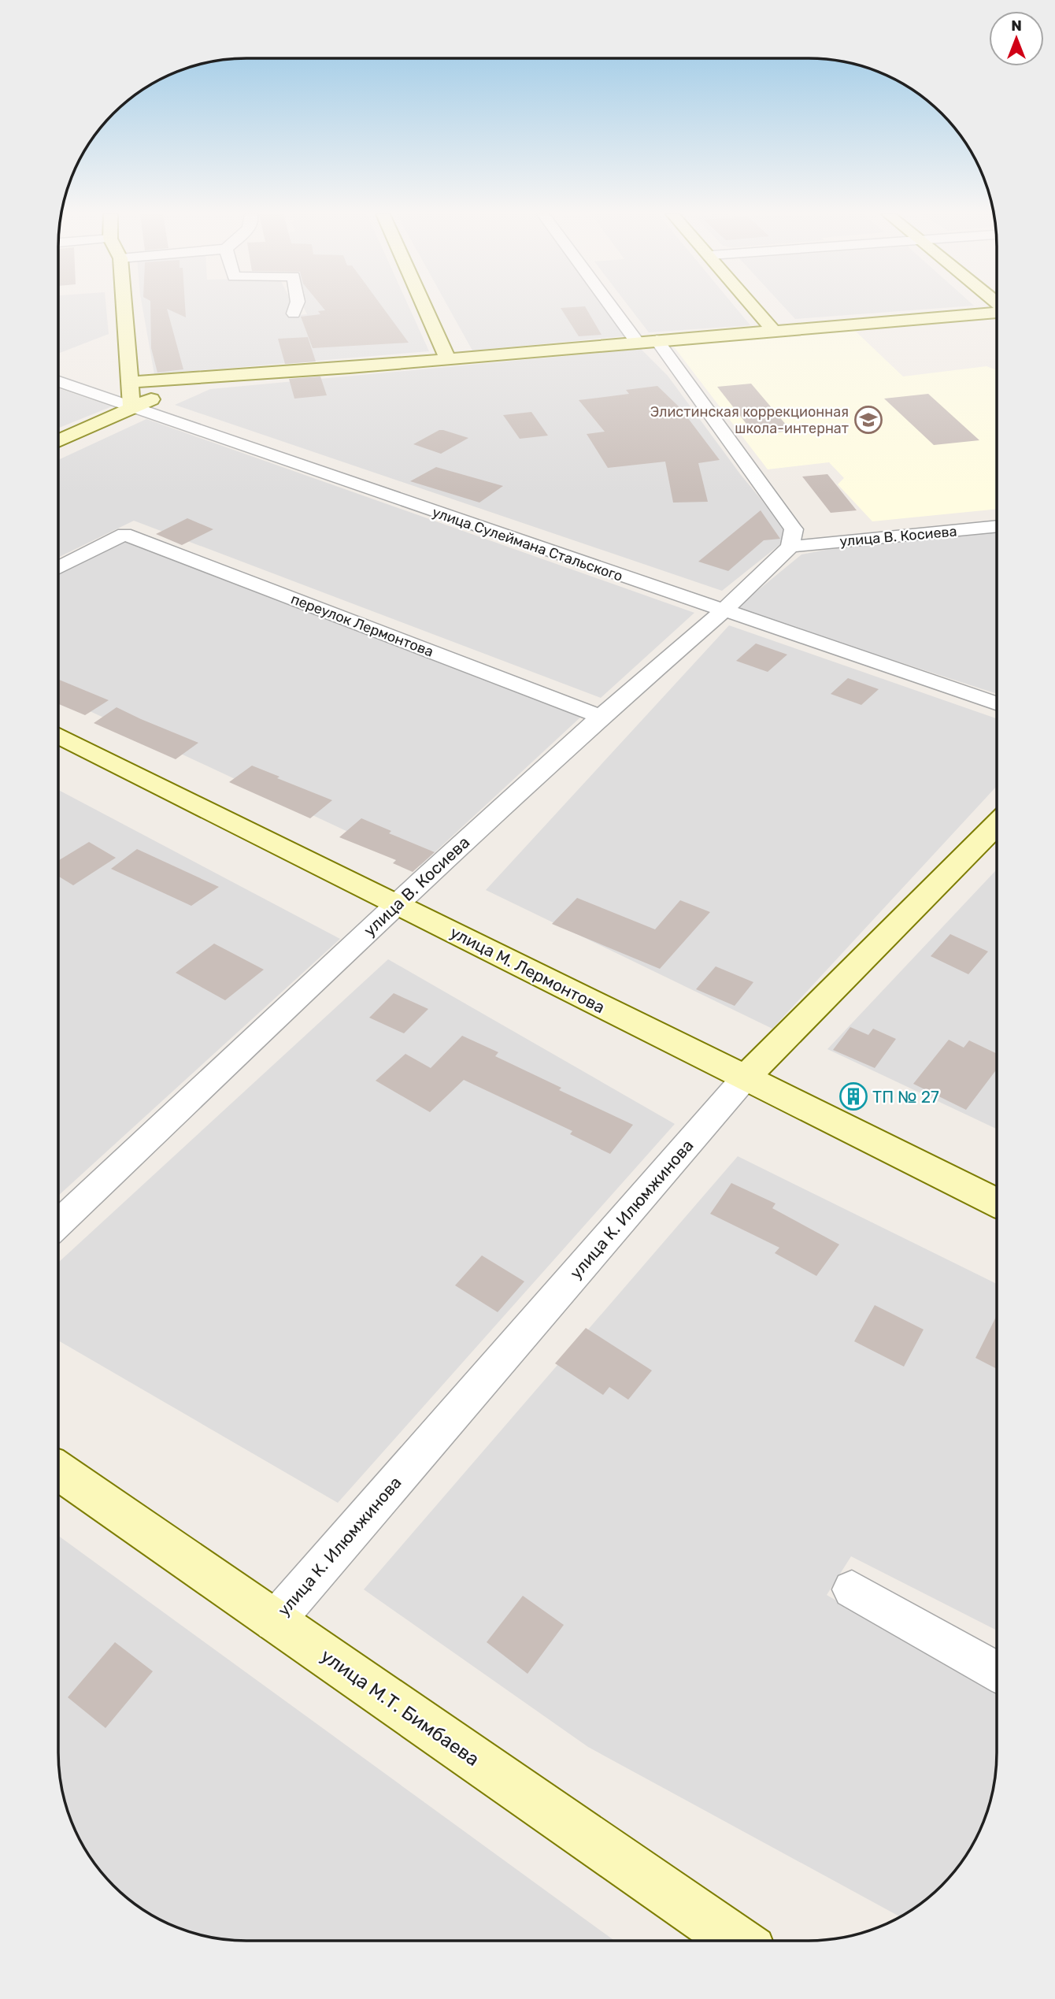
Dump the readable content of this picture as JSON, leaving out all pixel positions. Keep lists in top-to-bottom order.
{
  "streets": {
    "street": [
      "улица В. Косиева",
      "улица Сулеймана Стальского",
      "переулок Лермонтова",
      "улица М. Лермонтова",
      "улица К. Илюмжинова",
      "улица М.Т. Бимбаева"
    ]
  },
  "crossings": [
    ["улица В. Косиева", "улица Сулеймана Стальского"],
    ["улица В. Косиева", "переулок Лермонтова"],
    ["улица В. Косиева", "улица М. Лермонтова"],
    ["улица М. Лермонтова", "улица К. Илюмжинова"],
    ["улица К. Илюмжинова", "улица М.Т. Бимбаева"]
  ],
  "places": {
    "school or university": ["Элистинская коррекционная школа-интернат"],
    "building": ["ТП № 27"]
  },
  "north": "top"
}
